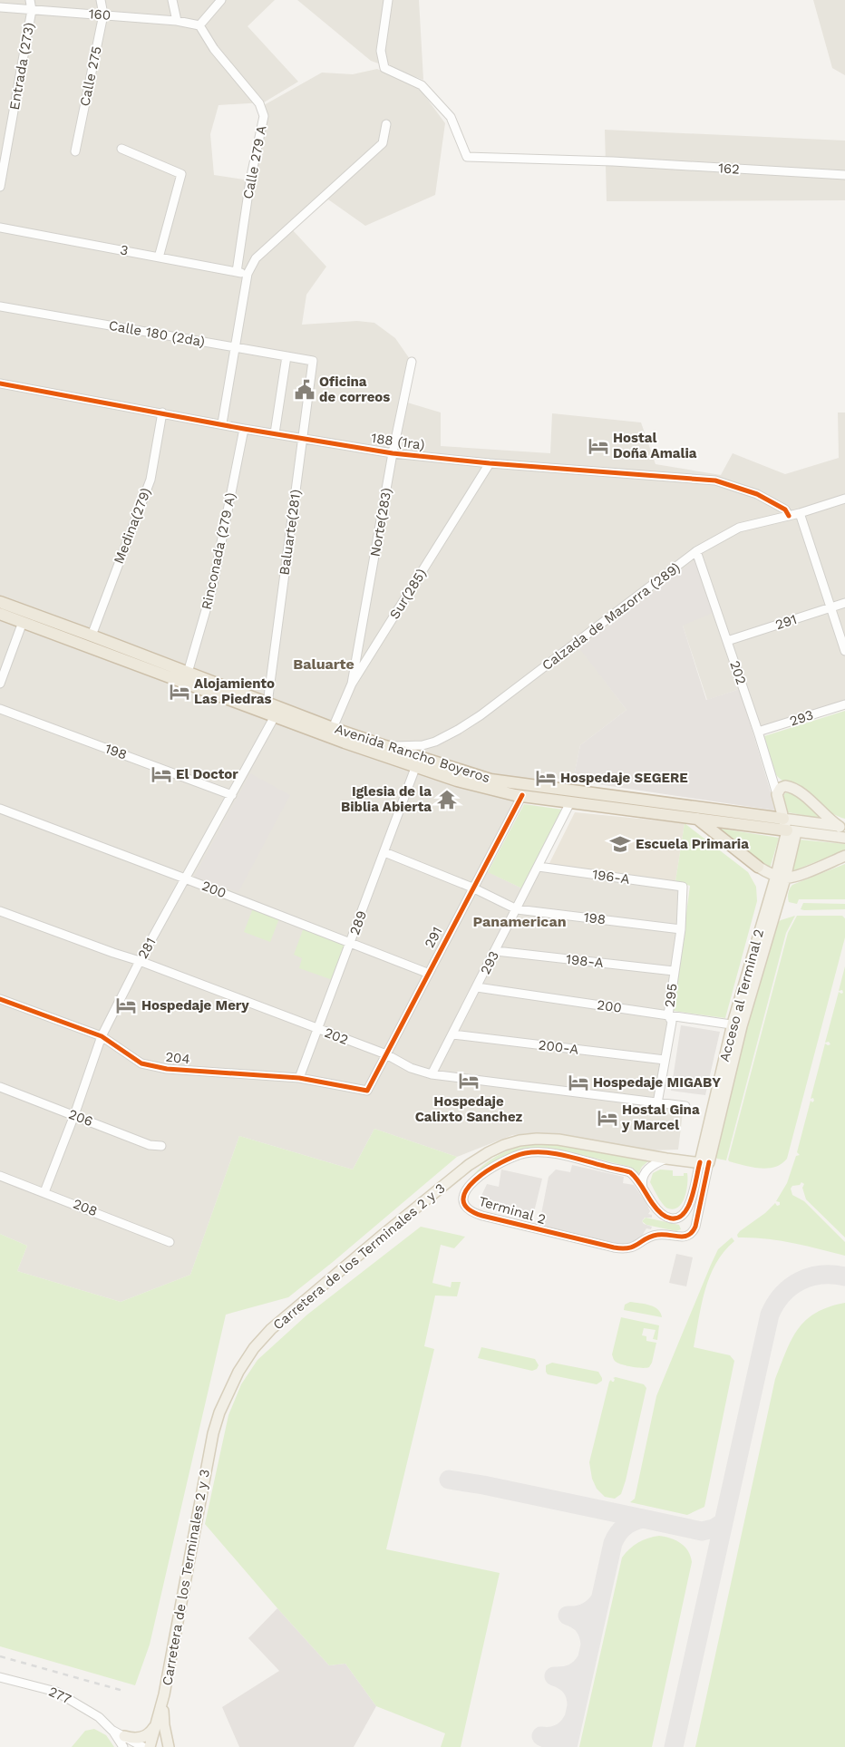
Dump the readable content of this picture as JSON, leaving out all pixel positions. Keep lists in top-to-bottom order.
{
  "streets": {
    "highway": ["Avenida Rancho Boyeros"],
    "main road": ["Acceso al Terminal 2", "Carretera de los Terminales 2 y 3"],
    "street": [
      "160",
      "Entrada (273)",
      "Calle 275",
      "Calle 279 A",
      "162",
      "3",
      "Calle 180 (2da)",
      "188 (1ra)",
      "Norte(283)",
      "Medina(279)",
      "Baluarte(281)",
      "Rinconada (279 A)",
      "Sur(285)",
      "Calzada de Mazorra (289)",
      "291",
      "202",
      "293",
      "198",
      "196-A",
      "200",
      "289",
      "281",
      "198-A",
      "295",
      "200-A",
      "204",
      "206",
      "208",
      "Terminal 2",
      "277"
    ]
  },
  "crossings": [
    ["160", "Entrada (273)"],
    ["160", "Calle 275"],
    ["160", "Calle 279 A"],
    ["Calle 279 A", "3"],
    ["Calle 180 (2da)", "Baluarte(281)"],
    ["188 (1ra)", "Norte(283)"],
    ["188 (1ra)", "Medina(279)"],
    ["188 (1ra)", "Baluarte(281)"],
    ["188 (1ra)", "Rinconada (279 A)"],
    ["188 (1ra)", "Sur(285)"],
    ["188 (1ra)", "Calzada de Mazorra (289)"],
    ["Norte(283)", "Sur(285)"],
    ["Medina(279)", "Avenida Rancho Boyeros"],
    ["Baluarte(281)", "Avenida Rancho Boyeros"],
    ["Rinconada (279 A)", "Avenida Rancho Boyeros"],
    ["Sur(285)", "Avenida Rancho Boyeros"],
    ["Calzada de Mazorra (289)", "202"],
    ["Calzada de Mazorra (289)", "Avenida Rancho Boyeros"],
    ["291", "202"],
    ["291", "198"],
    ["291", "Avenida Rancho Boyeros"],
    ["291", "200"],
    ["291", "204"],
    ["202", "293"],
    ["202", "289"],
    ["202", "281"],
    ["202", "295"],
    ["293", "198"],
    ["293", "Avenida Rancho Boyeros"],
    ["293", "196-A"],
    ["293", "200"],
    ["293", "198-A"],
    ["293", "200-A"],
    ["198", "289"],
    ["198", "281"],
    ["198", "295"],
    ["Avenida Rancho Boyeros", "289"],
    ["Avenida Rancho Boyeros", "281"],
    ["Avenida Rancho Boyeros", "Acceso al Terminal 2"],
    ["196-A", "295"],
    ["200", "289"],
    ["200", "281"],
    ["200", "295"],
    ["200", "Acceso al Terminal 2"],
    ["289", "204"],
    ["281", "204"],
    ["281", "206"],
    ["281", "208"],
    ["198-A", "295"],
    ["295", "200-A"],
    ["Acceso al Terminal 2", "Terminal 2"],
    ["Acceso al Terminal 2", "Carretera de los Terminales 2 y 3"],
    ["Terminal 2", "Carretera de los Terminales 2 y 3"]
  ],
  "districts": ["Baluarte", "Panamerican"],
  "places": {
    "public building": ["Oficina de correos"],
    "hotel": [
      "Hostal Doña Amalia",
      "Alojamiento Las Piedras",
      "El Doctor",
      "Hospedaje SEGERE",
      "Hospedaje Mery",
      "Hospedaje Calixto Sanchez",
      "Hospedaje MIGABY",
      "Hostal Gina y Marcel"
    ],
    "temple": ["Iglesia de la Biblia Abierta"],
    "school or university": ["Escuela Primaria"]
  }
}
